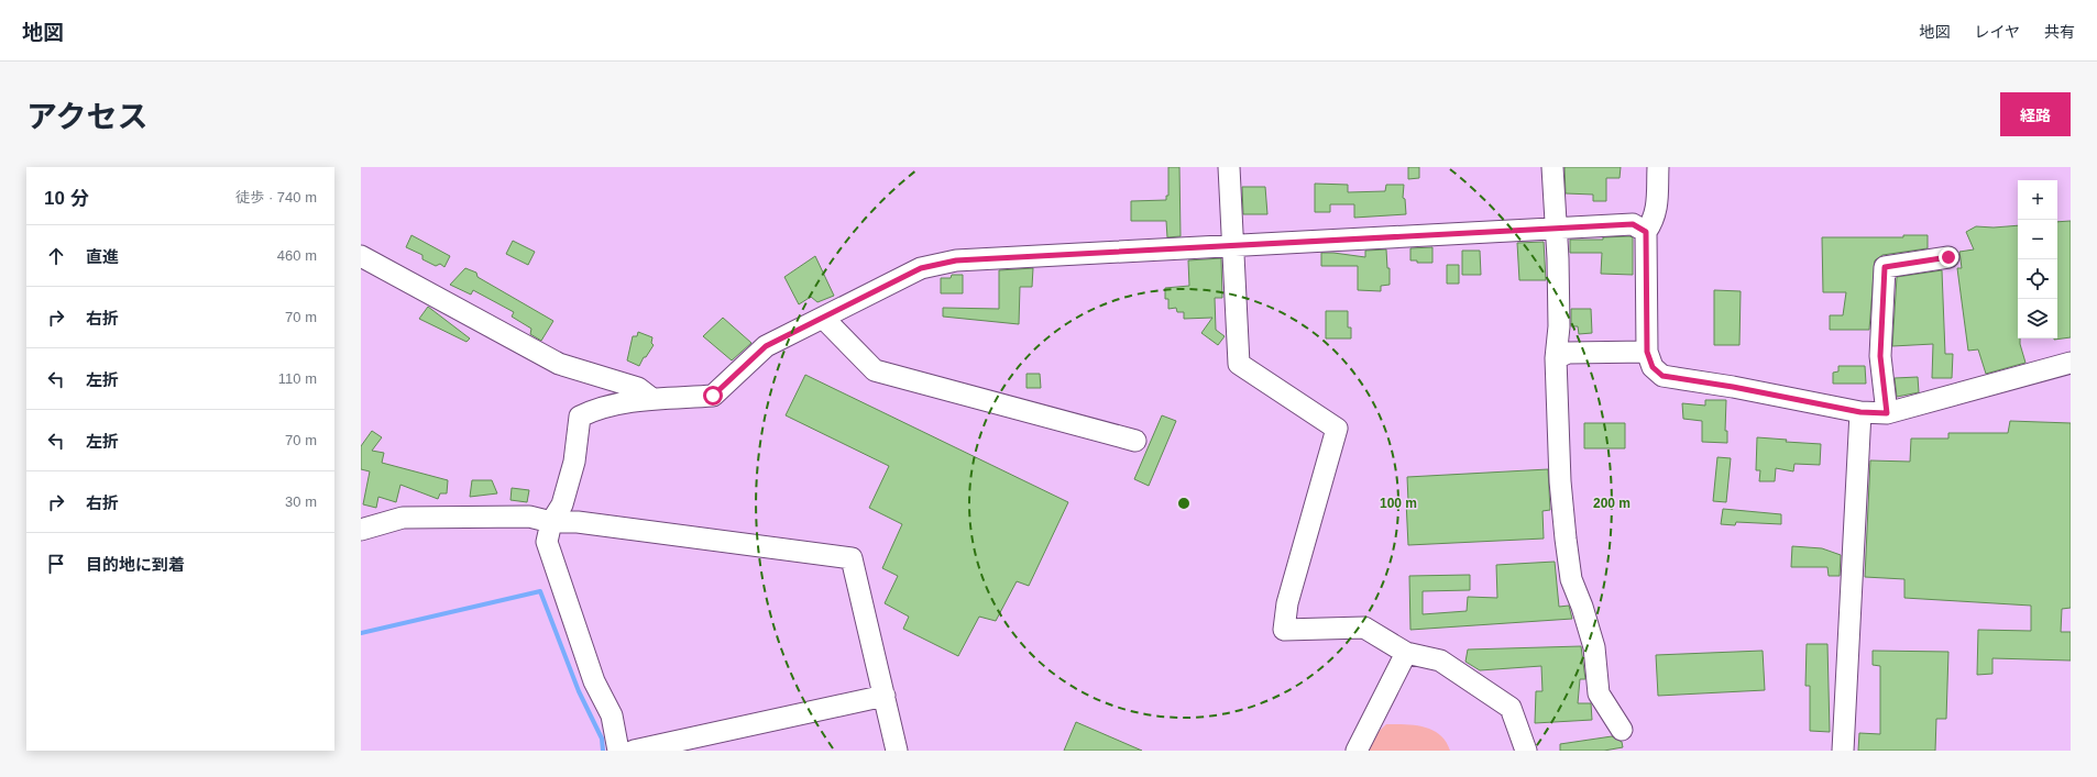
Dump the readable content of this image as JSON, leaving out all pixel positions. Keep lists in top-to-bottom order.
{
  "page": {
    "header": "地図",
    "nav": ["地図", "レイヤ", "共有"],
    "title": "アクセス",
    "buttons": "経路",
    "heading": ["10 分", "徒歩 · 740 m"],
    "map_buttons": ["+", "−"],
    "list": [
      ["直進", "460 m"],
      ["右折", "70 m"],
      ["左折", "110 m"],
      ["左折", "70 m"],
      ["右折", "30 m"],
      "目的地に到着"
    ]
  },
  "rings": ["100 m", "200 m"]
}
